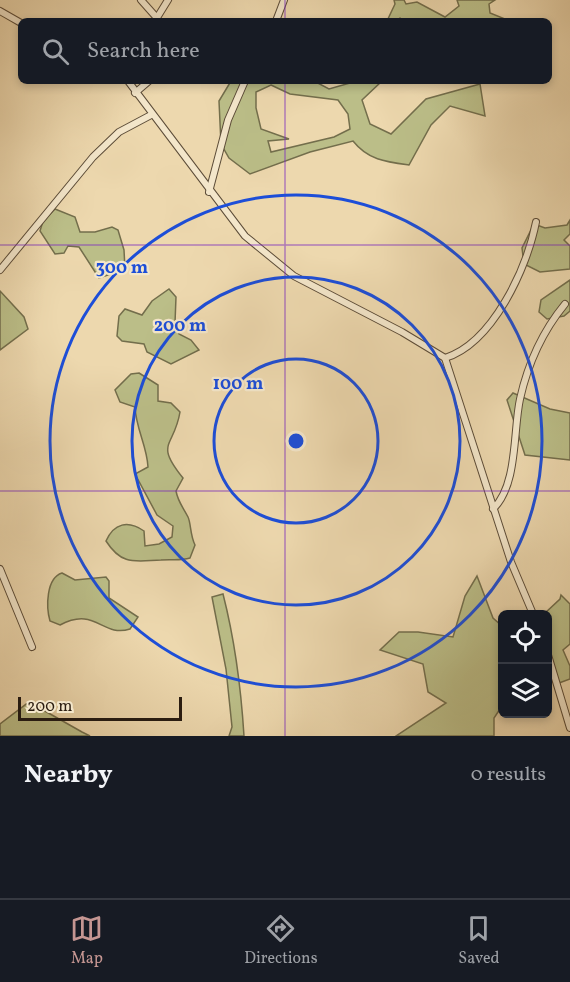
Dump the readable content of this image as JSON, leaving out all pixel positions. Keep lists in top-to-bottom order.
{
  "scale_bar": "200 m",
  "page": {
    "search": "Search here",
    "scale": "200 m",
    "heading": ["Nearby", "0 results"],
    "nav": ["Map", "Directions", "Saved"]
  },
  "rings": ["300 m", "200 m", "100 m"]
}
